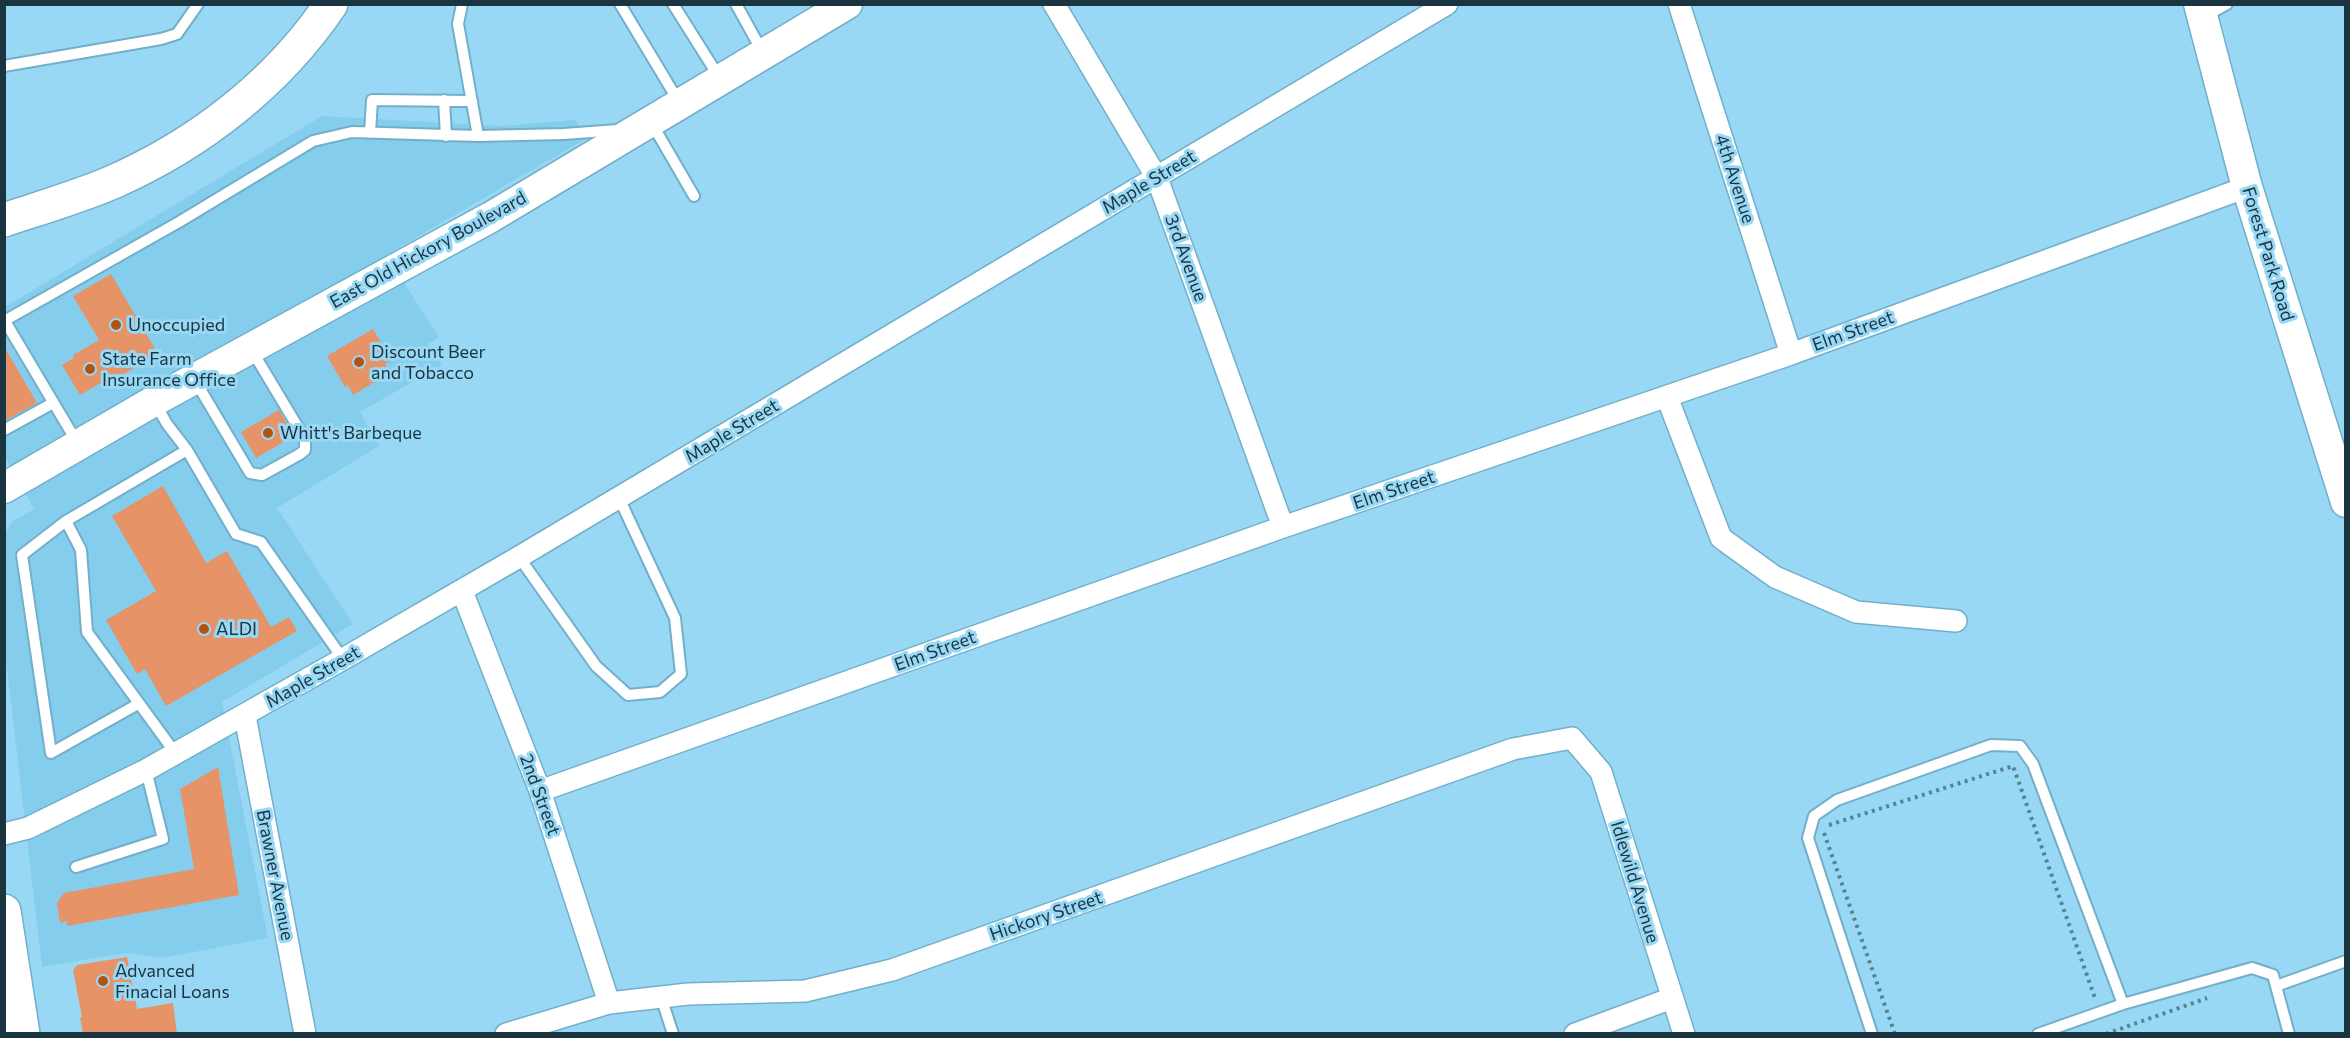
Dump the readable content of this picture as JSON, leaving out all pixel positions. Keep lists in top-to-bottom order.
{
  "streets": {
    "street": [
      "4th Avenue",
      "Maple Street",
      "East Old Hickory Boulevard",
      "Forest Park Road",
      "3rd Avenue",
      "Elm Street",
      "2nd Street",
      "Brawner Avenue",
      "Idlewild Avenue",
      "Hickory Street"
    ]
  },
  "crossings": [
    ["4th Avenue", "Elm Street"],
    ["Maple Street", "3rd Avenue"],
    ["Maple Street", "2nd Street"],
    ["Maple Street", "Brawner Avenue"],
    ["Forest Park Road", "Elm Street"],
    ["3rd Avenue", "Elm Street"],
    ["Elm Street", "2nd Street"],
    ["2nd Street", "Hickory Street"],
    ["Idlewild Avenue", "Hickory Street"]
  ],
  "places": [
    "Unoccupied",
    "Discount Beer and Tobacco",
    "State Farm Insurance Office",
    "Whitt's Barbeque",
    "ALDI",
    "Advanced Finacial Loans"
  ]
}
